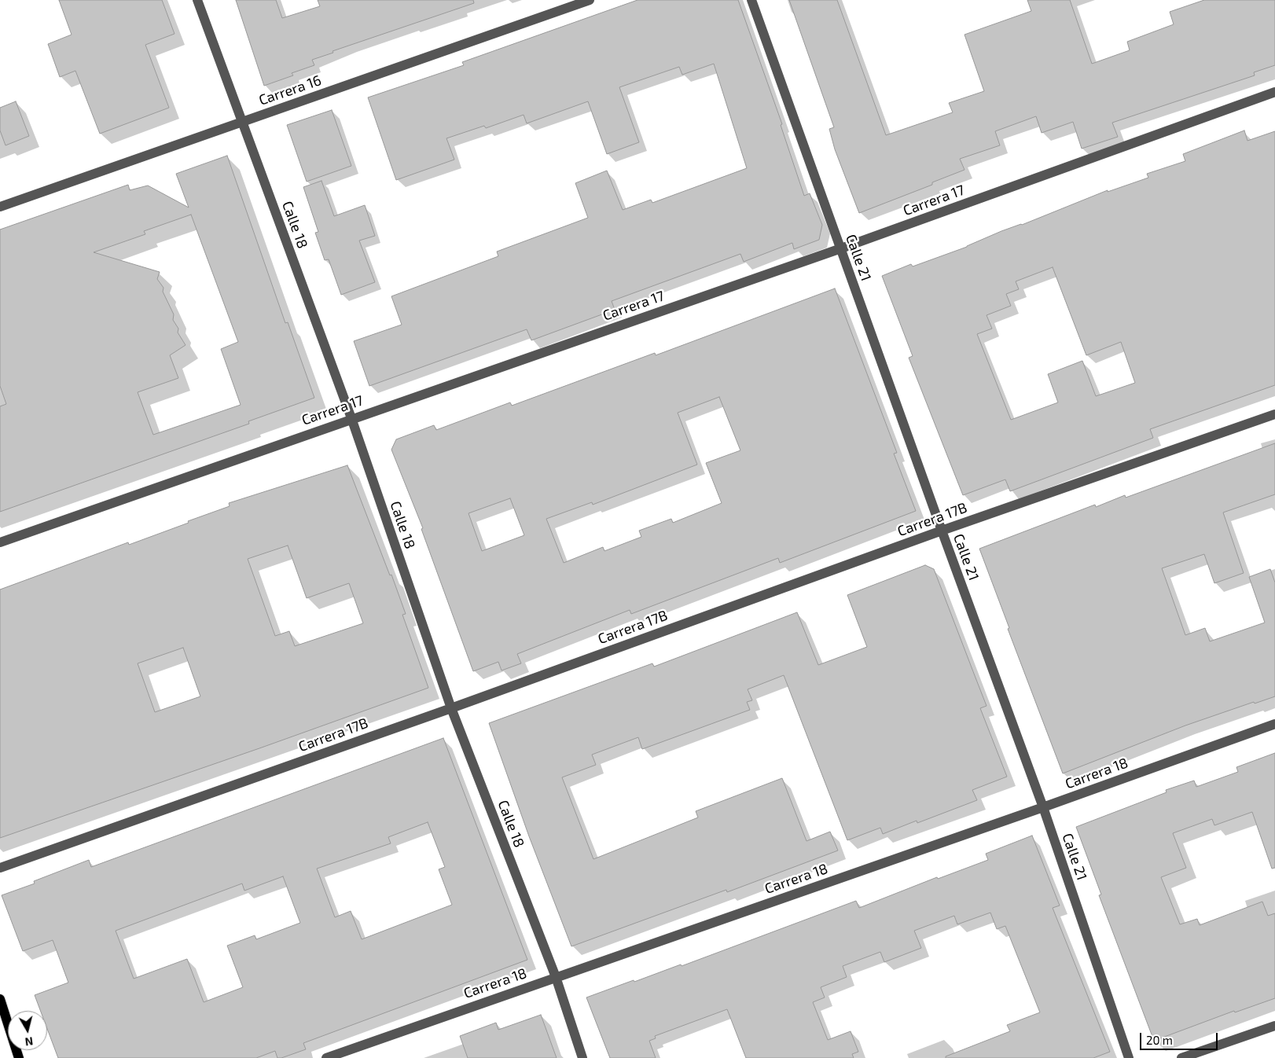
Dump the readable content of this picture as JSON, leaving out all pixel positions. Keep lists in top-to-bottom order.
{
  "streets": {
    "street": [
      "Carrera 16",
      "Carrera 17",
      "Calle 18",
      "Calle 21",
      "Carrera 17B",
      "Carrera 18"
    ]
  },
  "crossings": [
    ["Carrera 16", "Calle 18"],
    ["Carrera 17", "Calle 18"],
    ["Carrera 17", "Calle 21"],
    ["Calle 18", "Carrera 17B"],
    ["Calle 18", "Carrera 18"],
    ["Calle 21", "Carrera 17B"],
    ["Calle 21", "Carrera 18"]
  ],
  "scale_bar": "20 m",
  "north": "bottom"
}
